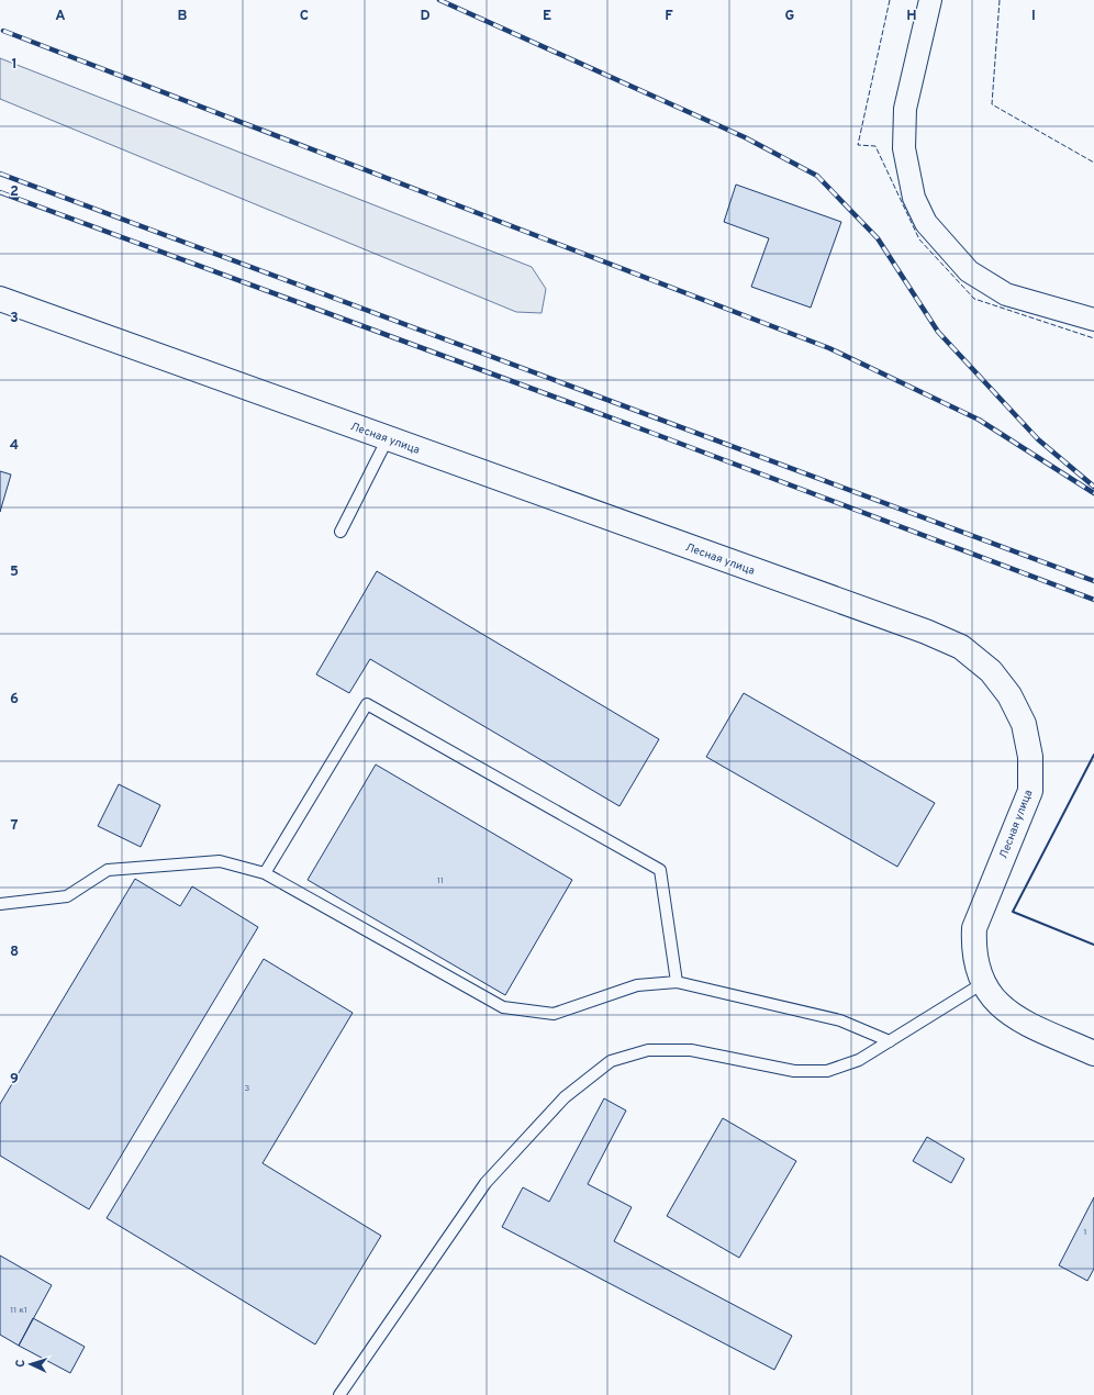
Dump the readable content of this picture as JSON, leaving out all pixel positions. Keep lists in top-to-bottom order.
{
  "streets": {
    "street": ["Лесная улица"]
  },
  "house_numbers": [
    "11",
    "3",
    "1",
    "11 к1"
  ],
  "north": "left",
  "grid": {
    "columns": [
      "A",
      "B",
      "C",
      "D",
      "E",
      "F",
      "G",
      "H",
      "I"
    ],
    "rows": [
      "1",
      "2",
      "3",
      "4",
      "5",
      "6",
      "7",
      "8",
      "9"
    ]
  }
}
